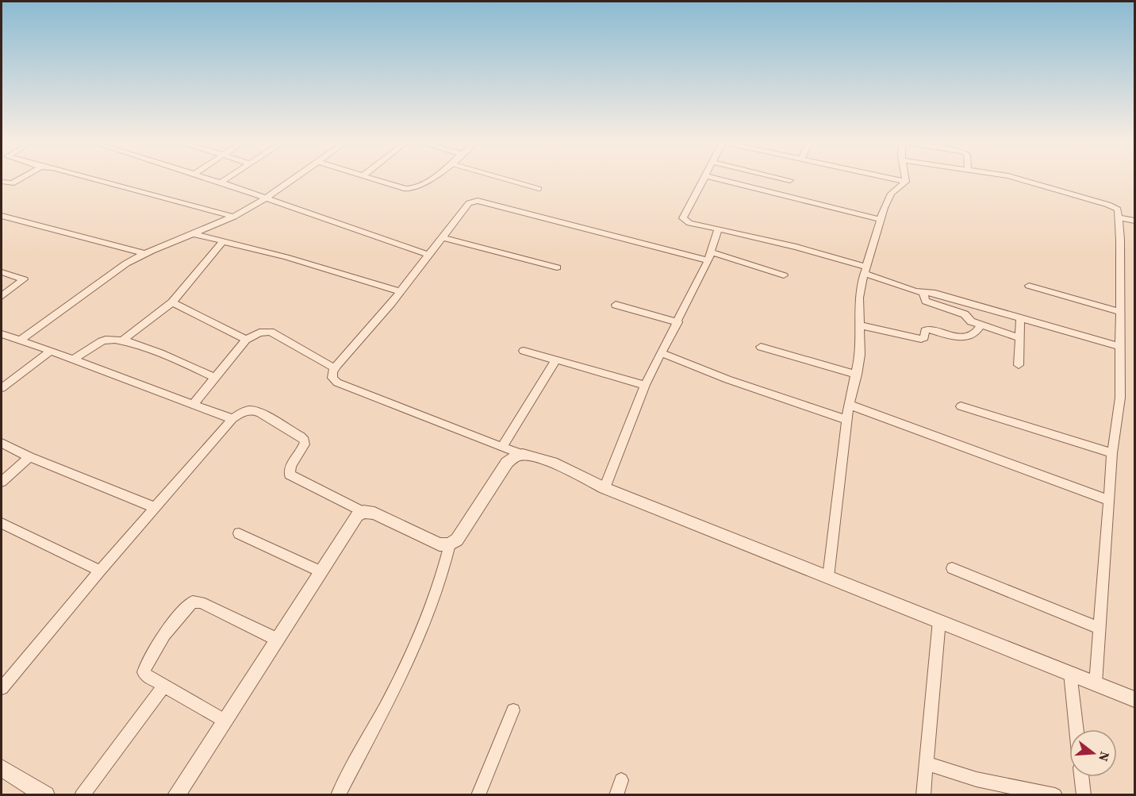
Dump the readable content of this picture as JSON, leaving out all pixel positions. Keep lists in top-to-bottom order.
{
  "north": "right"
}
